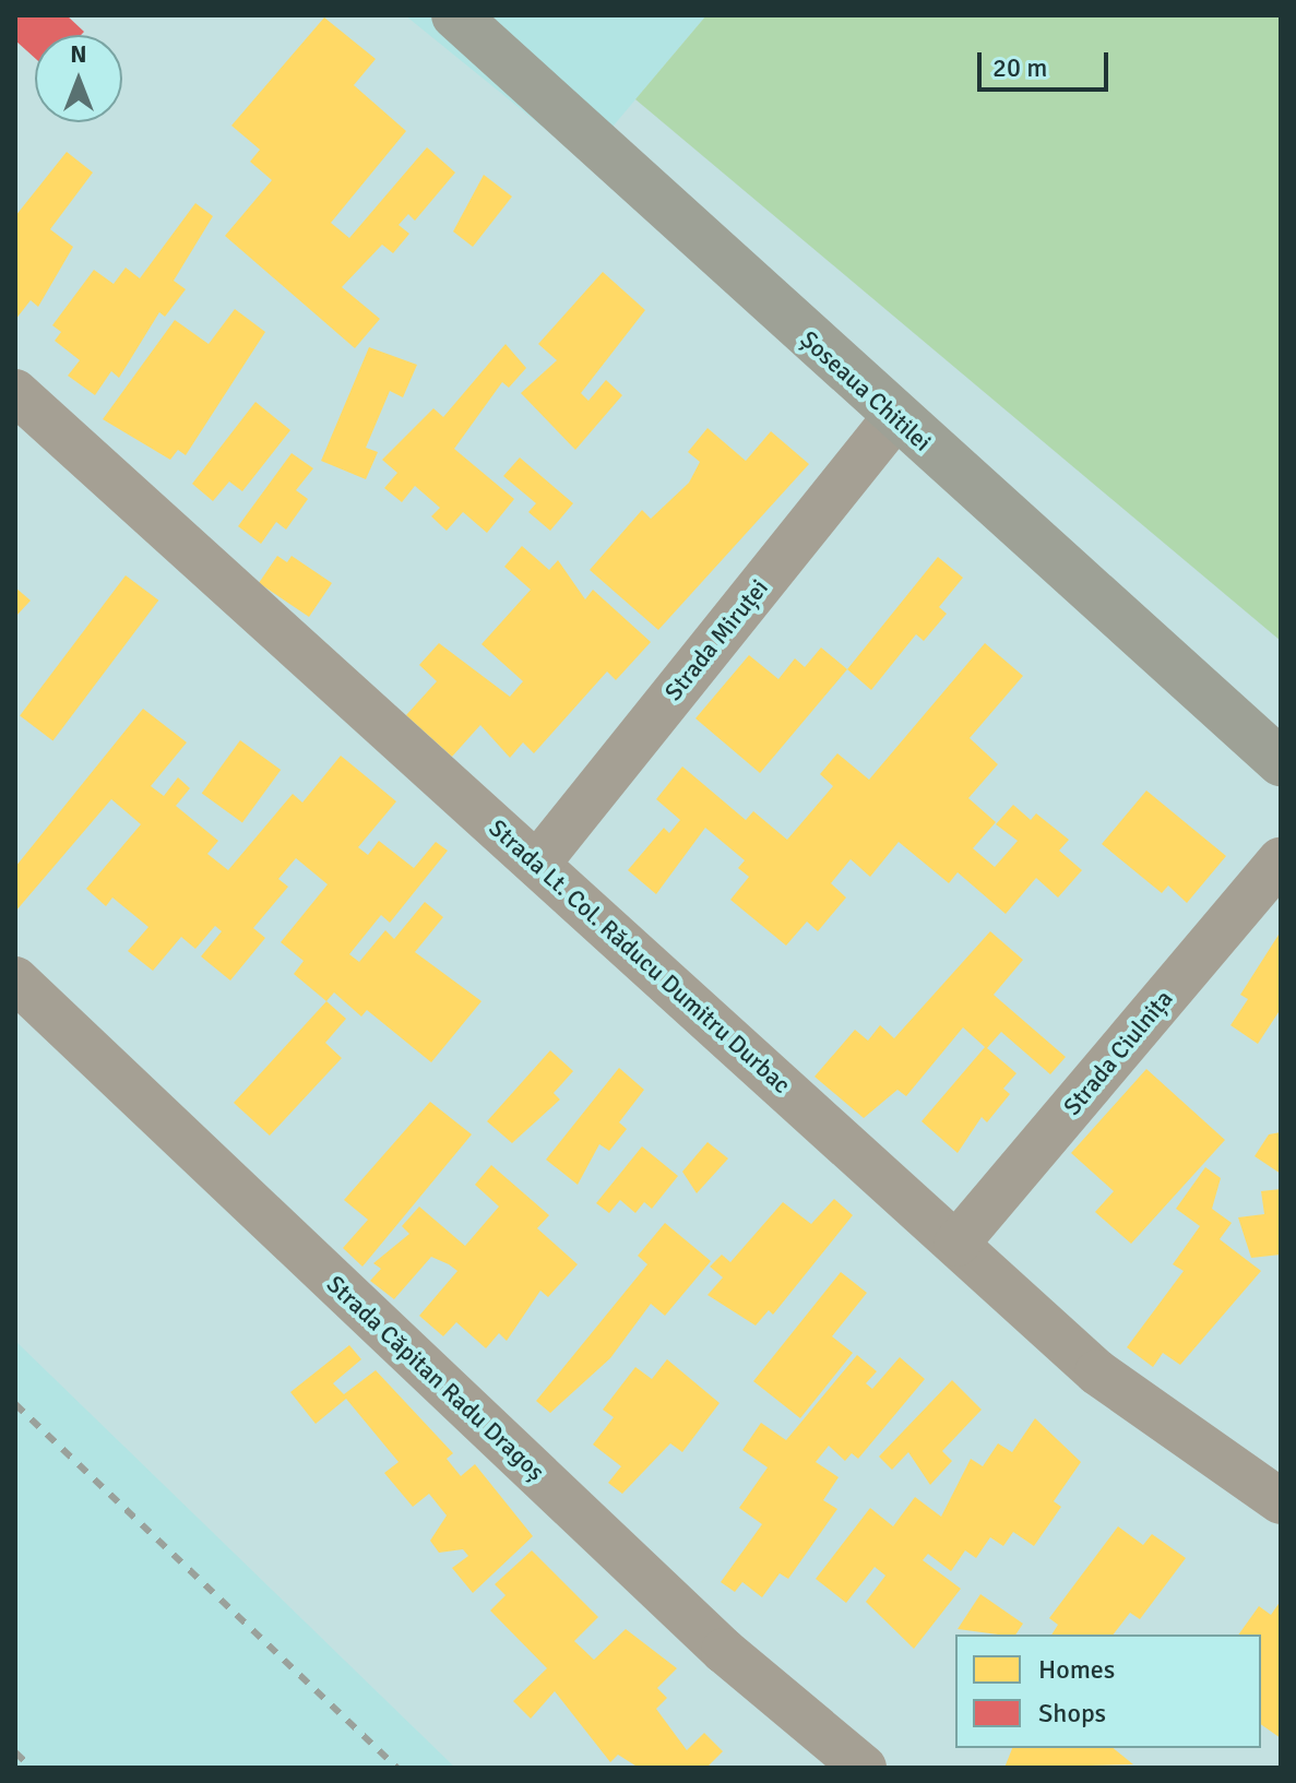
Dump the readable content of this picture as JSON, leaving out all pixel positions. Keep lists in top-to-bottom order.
{
  "streets": {
    "main road": ["Șoseaua Chitilei"],
    "street": [
      "Strada Miruței",
      "Strada Lt. Col. Răducu Dumitru Durbac",
      "Strada Ciulnița",
      "Strada Căpitan Radu Dragoș"
    ]
  },
  "crossings": [
    ["Șoseaua Chitilei", "Strada Miruței"],
    ["Strada Miruței", "Strada Lt. Col. Răducu Dumitru Durbac"],
    ["Strada Lt. Col. Răducu Dumitru Durbac", "Strada Ciulnița"]
  ],
  "legend": ["Homes", "Shops"],
  "scale_bar": "20 m",
  "north": "top"
}
